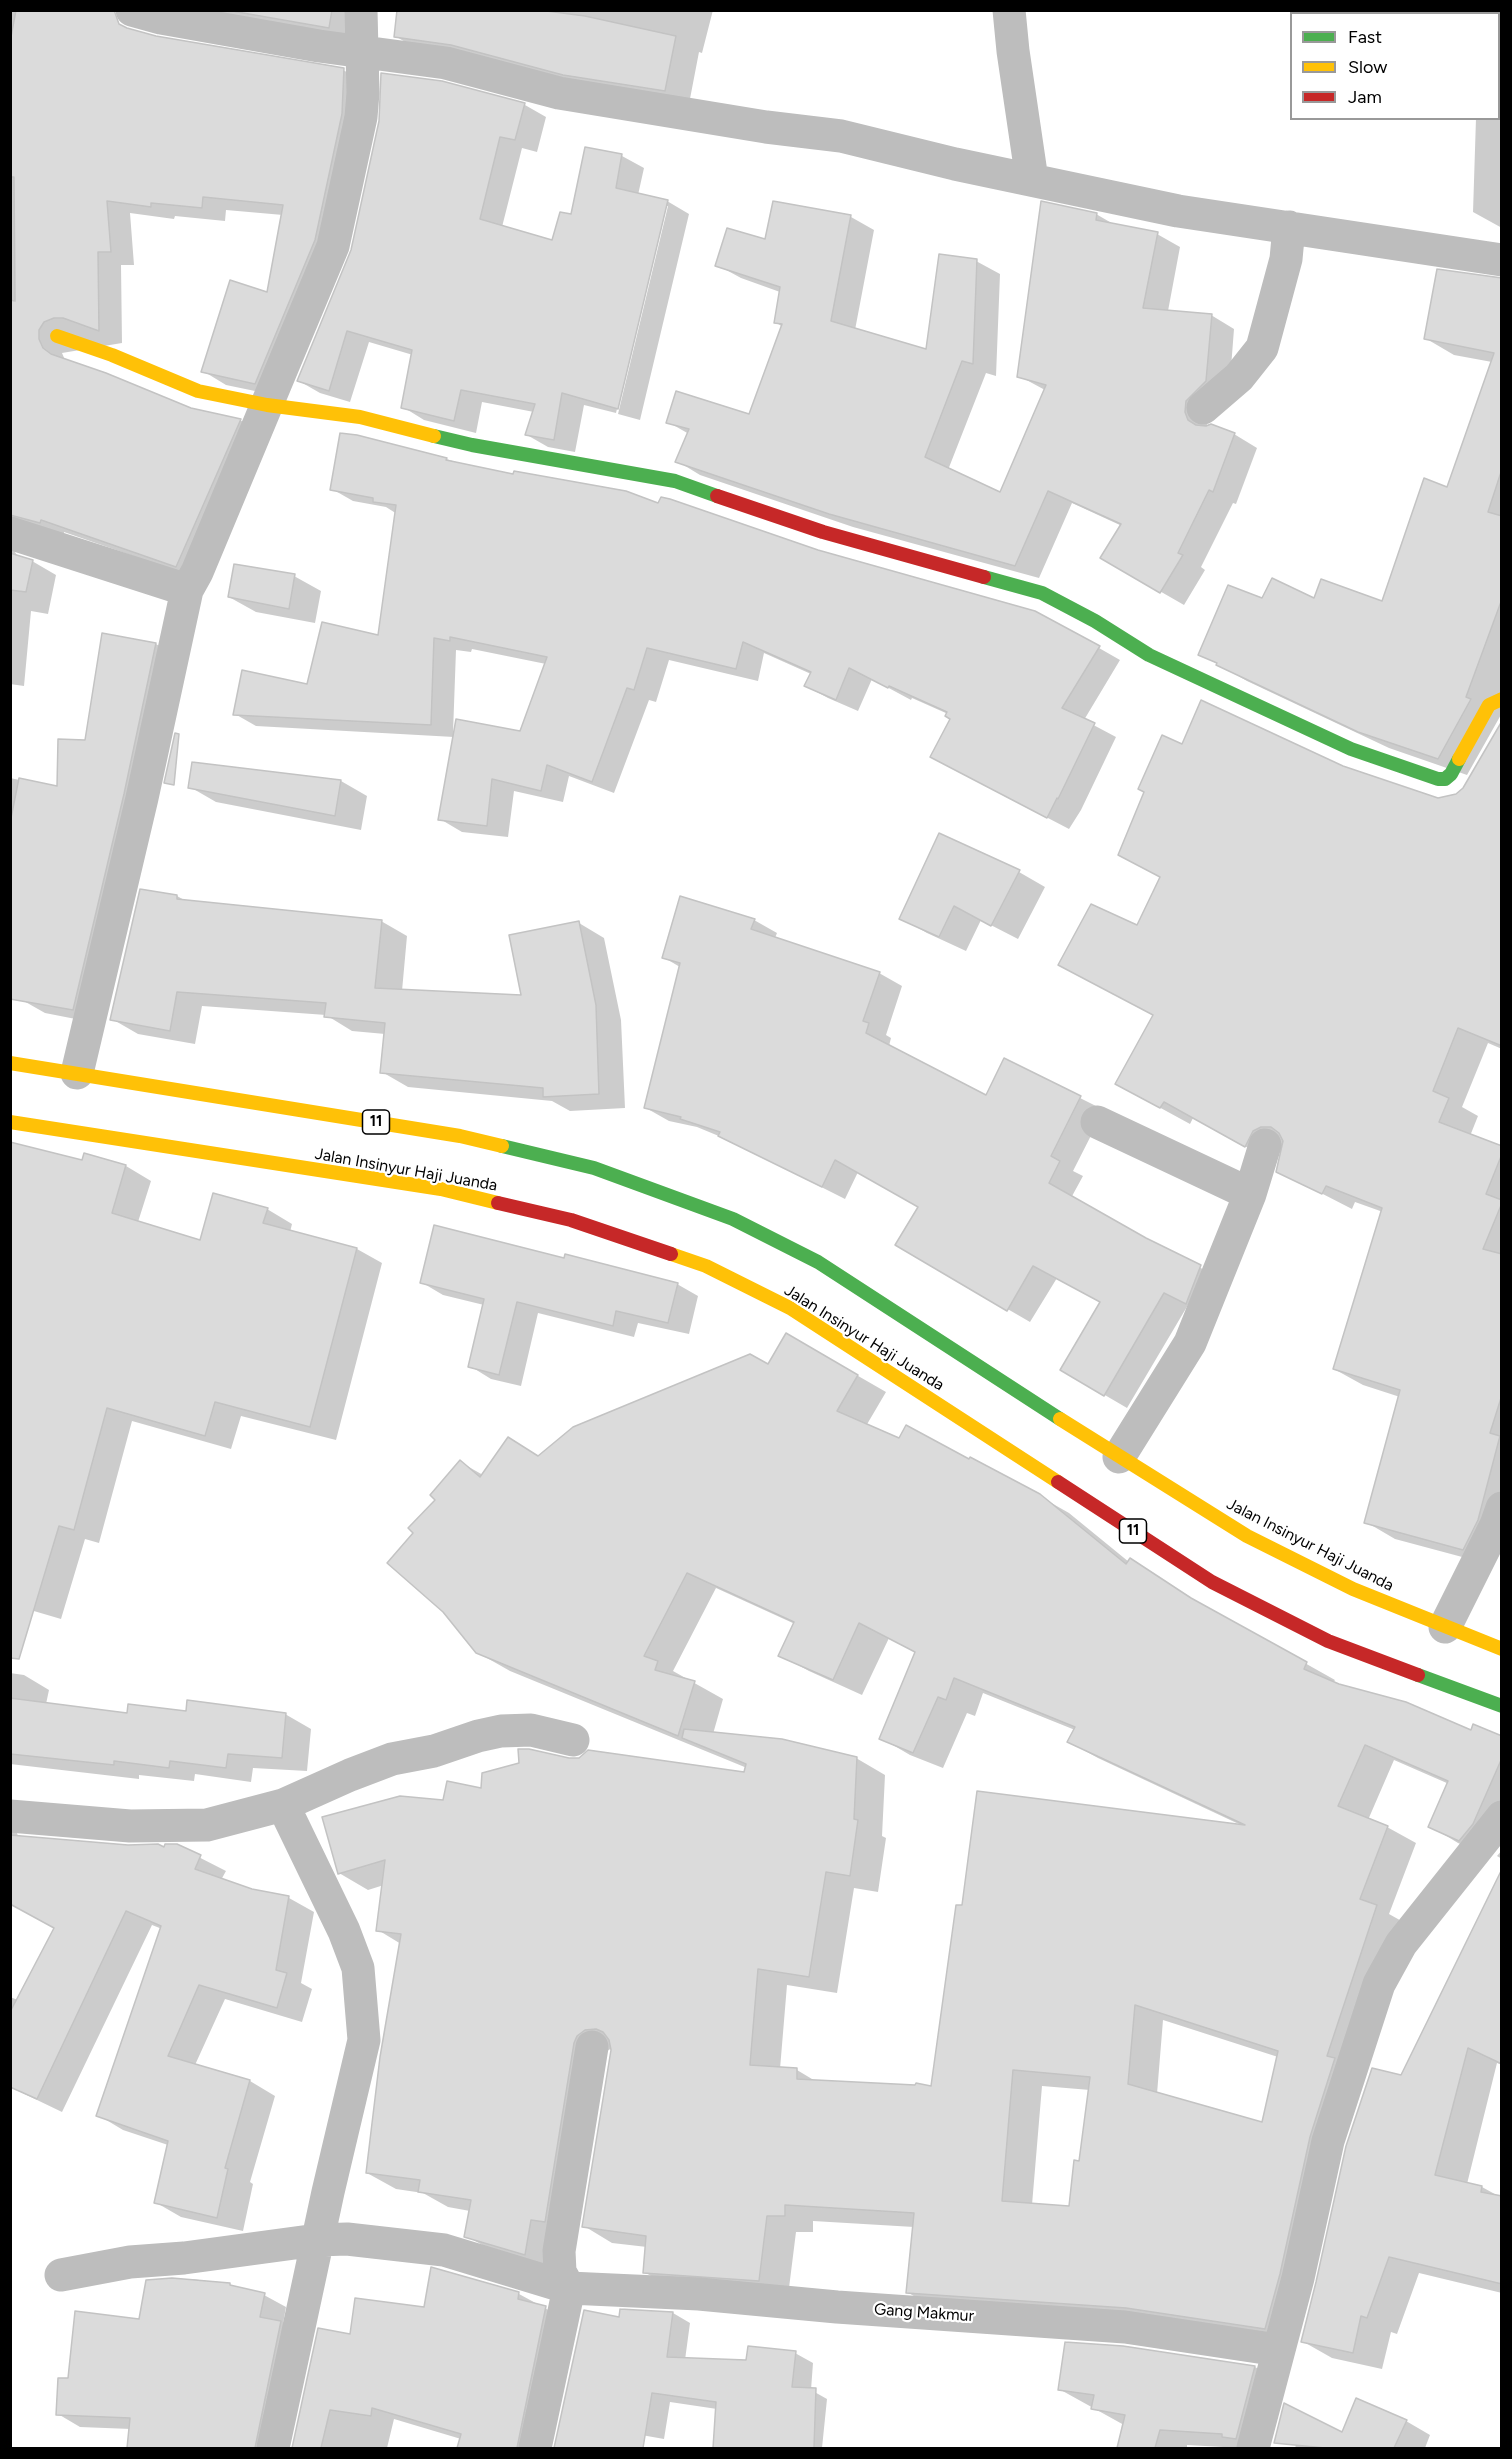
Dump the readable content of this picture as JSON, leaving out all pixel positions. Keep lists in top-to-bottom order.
{
  "streets": {
    "main road": ["11", "Jalan Insinyur Haji Juanda"],
    "street": ["Gang Makmur"]
  },
  "legend": ["Fast", "Slow", "Jam"]
}
